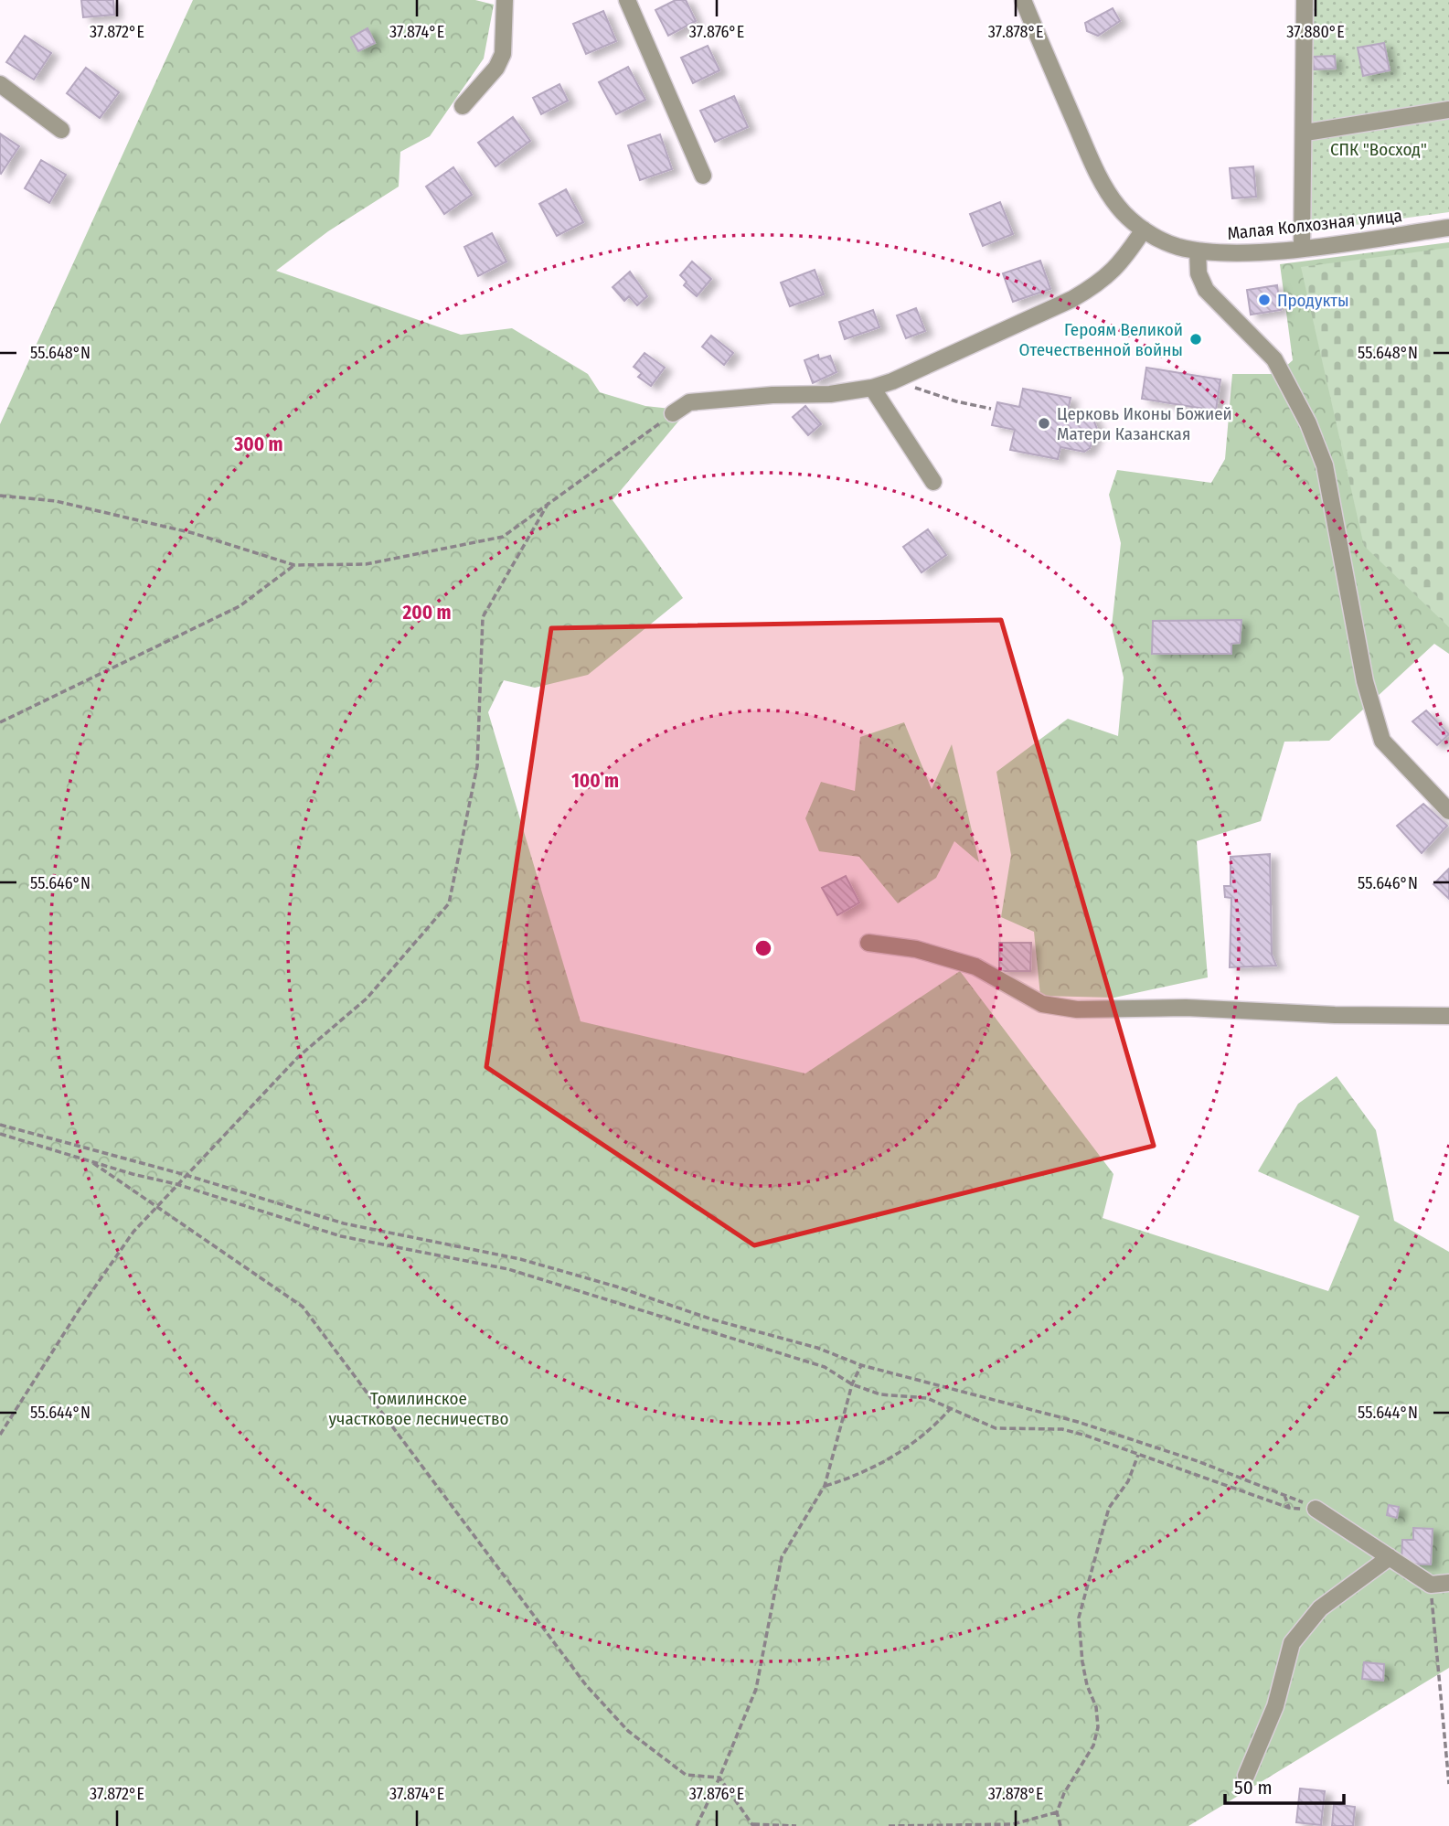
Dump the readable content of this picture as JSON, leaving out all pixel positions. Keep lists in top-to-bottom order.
{
  "streets": {
    "street": ["Малая Колхозная улица"]
  },
  "parks": ["СПК \"Восход\"", "Томилинское участковое лесничество"],
  "places": ["Продукты", "Героям Великой Отечественной войны", "Церковь Иконы Божией Матери Казанская"],
  "scale_bar": "50 m",
  "coordinates": [
    "37.872°E",
    "37.874°E",
    "37.876°E",
    "37.878°E",
    "37.880°E",
    "55.648°N",
    "55.646°N",
    "55.644°N"
  ],
  "rings": ["300 m", "200 m", "100 m"]
}
